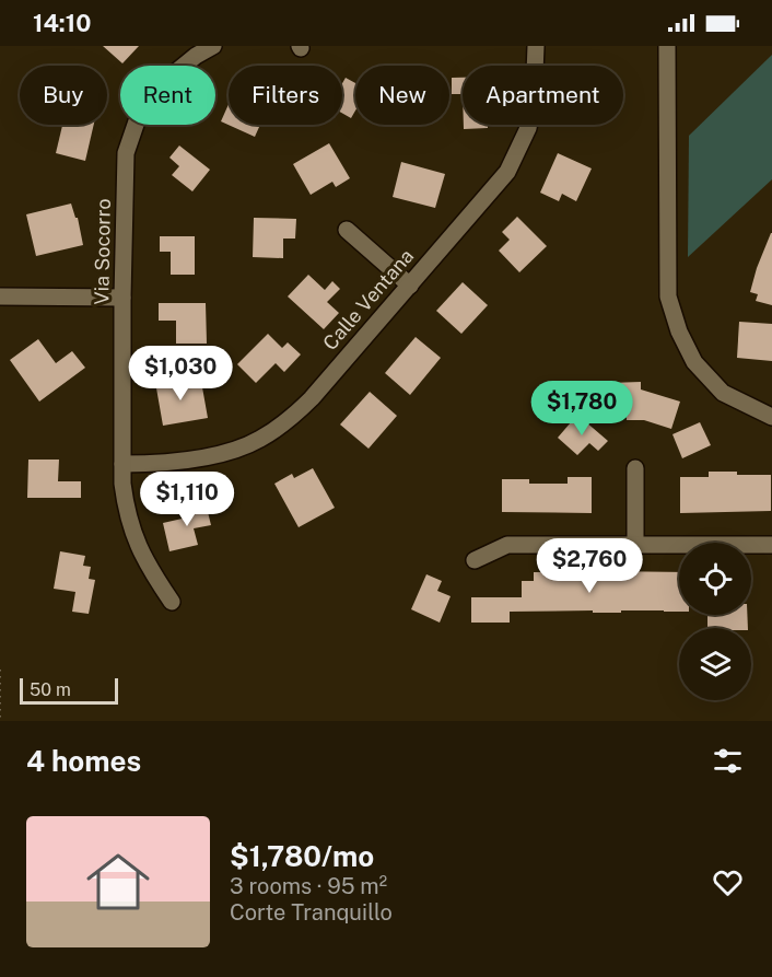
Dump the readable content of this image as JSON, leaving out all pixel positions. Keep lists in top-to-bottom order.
{
  "streets": {
    "street": ["Via Socorro", "Calle Ventana"]
  },
  "crossings": [
    ["Via Socorro", "Calle Ventana"]
  ],
  "scale_bar": "50 m",
  "page": {
    "status": "14:10",
    "chip": [
      "Buy",
      "Rent",
      "Filters",
      "New",
      "Apartment"
    ],
    "price": [
      "$1,030",
      "$1,780",
      "$1,110",
      "$2,760"
    ],
    "scale": "50 m",
    "heading": "4 homes",
    "list": [
      {
        "name": "$1,780/mo",
        "note": "3 rooms · 95 m² · Corte Tranquillo"
      }
    ]
  }
}
